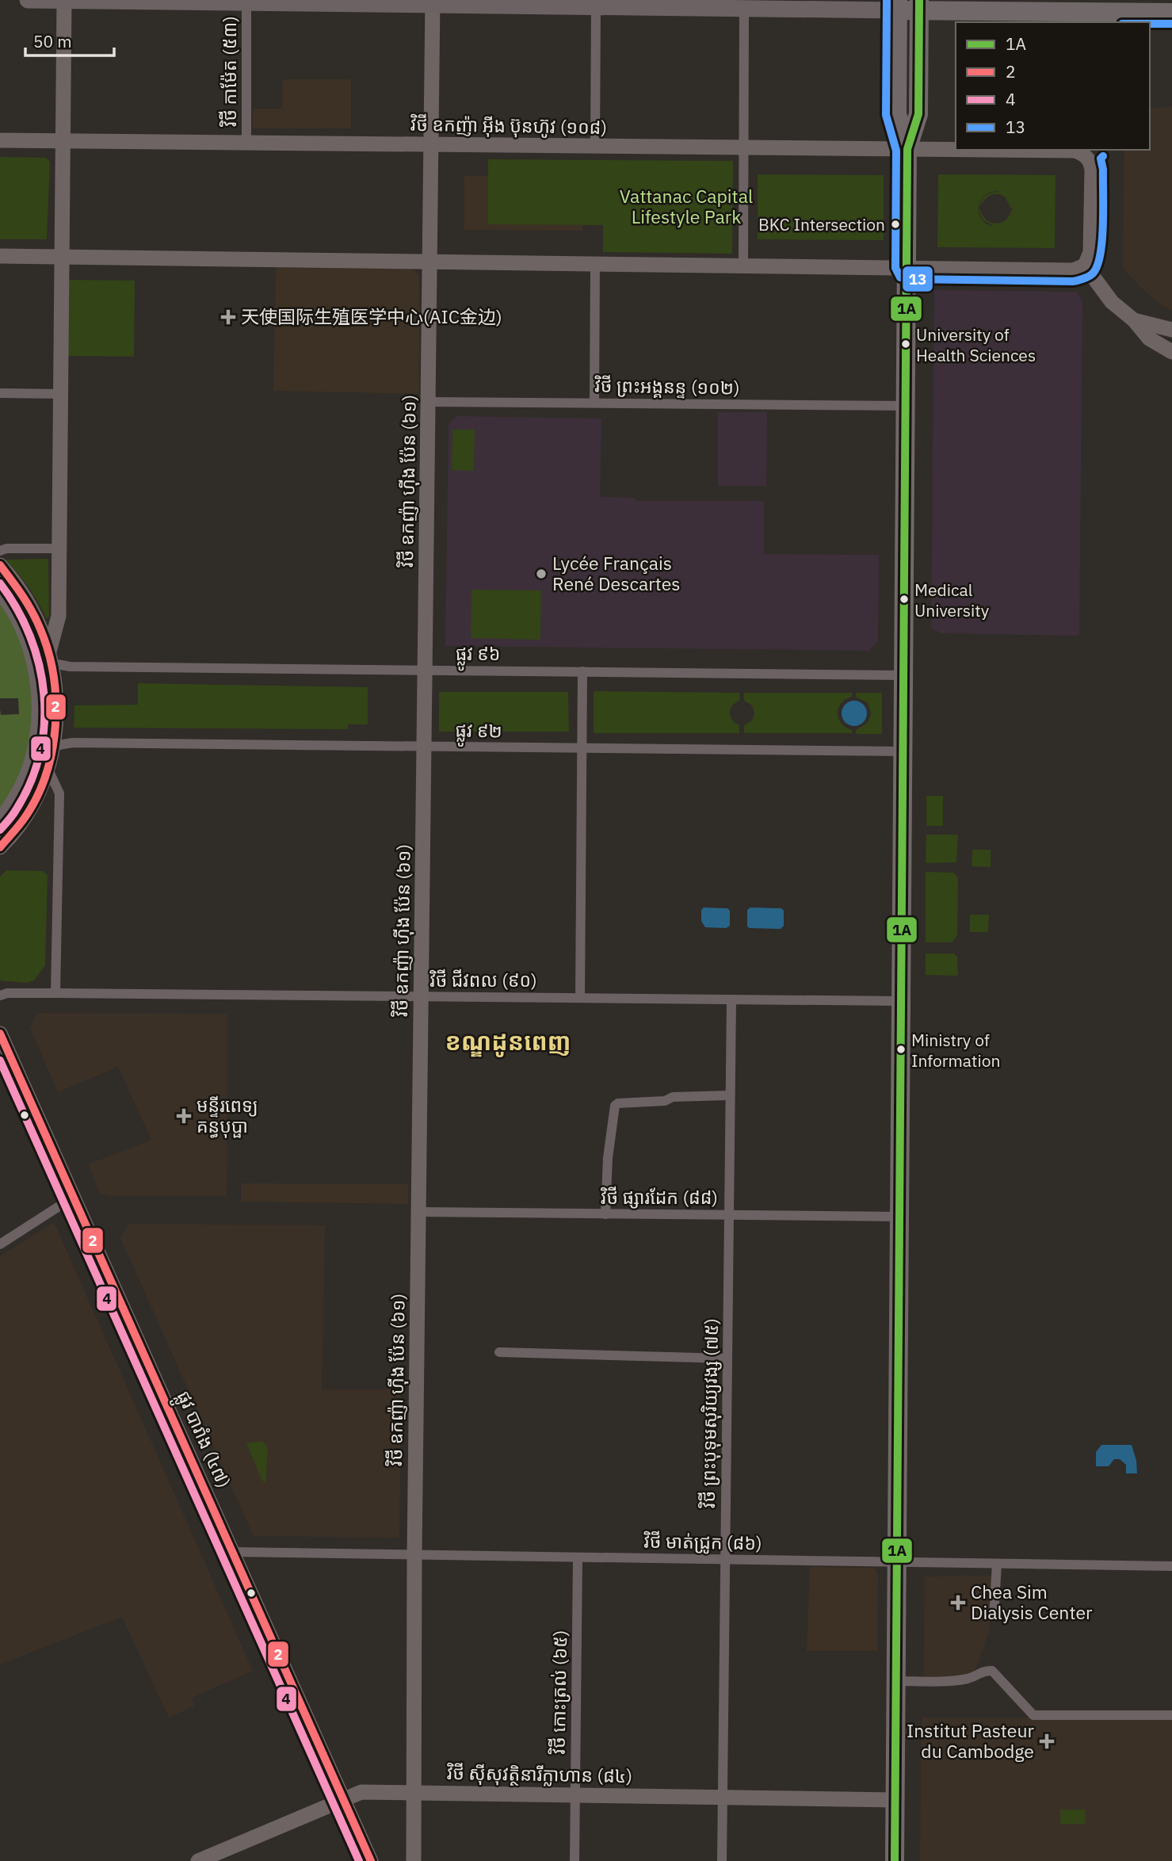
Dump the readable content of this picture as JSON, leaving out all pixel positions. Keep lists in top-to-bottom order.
{
  "streets": {
    "street": [
      "វិថី កាម៉ែត (៥៣)",
      "វិថី ឧកញ៉ា អ៊ីង ប៊ុនហ៊ូវ (១០៨)",
      "វិថី ព្រះអង្គនន្ទ (១០២)",
      "វិថី ឧកញ៉ា ហ៊ីង ប៉ែន (៦១)",
      "ផ្លូវ ៩៦",
      "ផ្លូវ ៩២",
      "វិថី ជីវពល (៩០)",
      "វិថី ផ្សារដែក (៨៨)",
      "វិថី ព្រះបុទុមសុរិយ្យវង្ស (៧៥)",
      "ផ្លូវ បារាំង (៤៧)",
      "វិថី មាត់ជ្រូក (៨៦)",
      "វិថី កោះត្រល់ (៦៥)",
      "វិថី ស៊ីសុវត្ថិនារីក្លាហាន (៨៤)"
    ]
  },
  "crossings": [
    ["វិថី កាម៉ែត (៥៣)", "វិថី ឧកញ៉ា អ៊ីង ប៊ុនហ៊ូវ (១០៨)"],
    ["វិថី ឧកញ៉ា អ៊ីង ប៊ុនហ៊ូវ (១០៨)", "វិថី ឧកញ៉ា ហ៊ីង ប៉ែន (៦១)"],
    ["វិថី ព្រះអង្គនន្ទ (១០២)", "វិថី ឧកញ៉ា ហ៊ីង ប៉ែន (៦១)"],
    ["វិថី ឧកញ៉ា ហ៊ីង ប៉ែន (៦១)", "ផ្លូវ ៩៦"],
    ["វិថី ឧកញ៉ា ហ៊ីង ប៉ែន (៦១)", "ផ្លូវ ៩២"],
    ["វិថី ឧកញ៉ា ហ៊ីង ប៉ែន (៦១)", "វិថី ជីវពល (៩០)"],
    ["វិថី ឧកញ៉ា ហ៊ីង ប៉ែន (៦១)", "វិថី ផ្សារដែក (៨៨)"],
    ["វិថី ឧកញ៉ា ហ៊ីង ប៉ែន (៦១)", "វិថី មាត់ជ្រូក (៨៦)"],
    ["វិថី ឧកញ៉ា ហ៊ីង ប៉ែន (៦១)", "វិថី ស៊ីសុវត្ថិនារីក្លាហាន (៨៤)"],
    ["វិថី ជីវពល (៩០)", "វិថី ព្រះបុទុមសុរិយ្យវង្ស (៧៥)"],
    ["វិថី ផ្សារដែក (៨៨)", "វិថី ព្រះបុទុមសុរិយ្យវង្ស (៧៥)"],
    ["វិថី ព្រះបុទុមសុរិយ្យវង្ស (៧៥)", "វិថី មាត់ជ្រូក (៨៦)"],
    ["វិថី ព្រះបុទុមសុរិយ្យវង្ស (៧៥)", "វិថី ស៊ីសុវត្ថិនារីក្លាហាន (៨៤)"],
    ["ផ្លូវ បារាំង (៤៧)", "វិថី មាត់ជ្រូក (៨៦)"],
    ["ផ្លូវ បារាំង (៤៧)", "វិថី ស៊ីសុវត្ថិនារីក្លាហាន (៨៤)"],
    ["វិថី មាត់ជ្រូក (៨៦)", "វិថី កោះត្រល់ (៦៥)"],
    ["វិថី កោះត្រល់ (៦៥)", "វិថី ស៊ីសុវត្ថិនារីក្លាហាន (៨៤)"]
  ],
  "districts": ["ខណ្ឌដូនពេញ"],
  "parks": ["Vattanac Capital Lifestyle Park"],
  "places": {
    "other": [
      "BKC Intersection",
      "University of Health Sciences",
      "Lycée Français René Descartes",
      "Medical University",
      "Ministry of Information"
    ],
    "health": [
      "天使国际生殖医学中心(AIC金边)",
      "មន្ទីរពេទ្យ គន្ធបុប្ផា",
      "Chea Sim Dialysis Center",
      "Institut Pasteur du Cambodge"
    ]
  },
  "lines": [
    "transit line 1A",
    "transit line 13",
    "transit line 2",
    "transit line 4"
  ],
  "legend": [
    "1A",
    "2",
    "4",
    "13"
  ],
  "scale_bar": "50 m"
}
